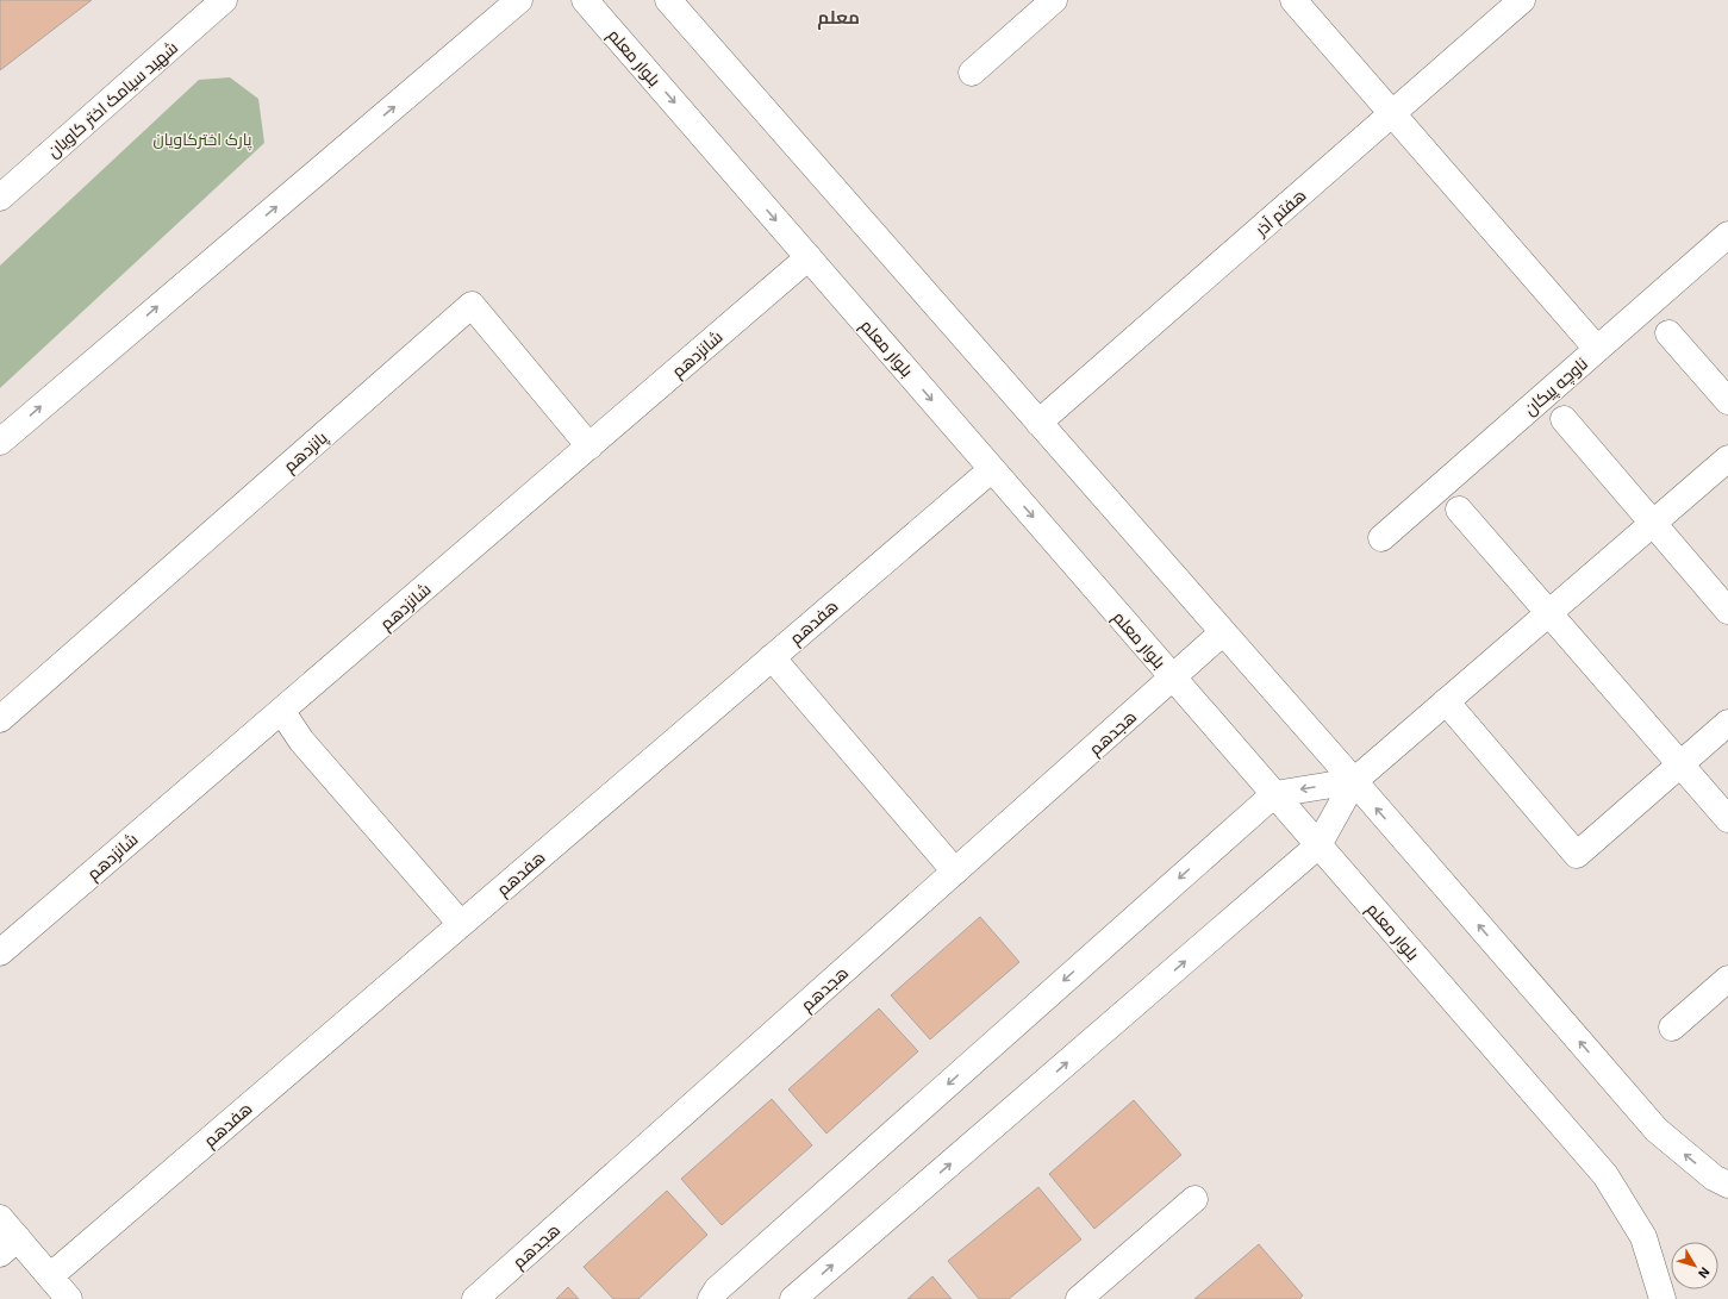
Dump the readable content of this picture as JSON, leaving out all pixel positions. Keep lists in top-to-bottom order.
{
  "streets": {
    "street": [
      "بلوار معلم",
      "شهید سیامک اختر کاویان",
      "هفتم آذر",
      "شانزدهم",
      "ناوچه پیکان",
      "پانزدهم",
      "هفدهم",
      "هجدهم"
    ]
  },
  "crossings": [
    ["بلوار معلم", "شانزدهم"],
    ["بلوار معلم", "هفدهم"],
    ["بلوار معلم", "هجدهم"],
    ["شانزدهم", "پانزدهم"]
  ],
  "districts": ["معلم"],
  "parks": ["پارک اخترکاویان"],
  "north": "bottom right"
}
